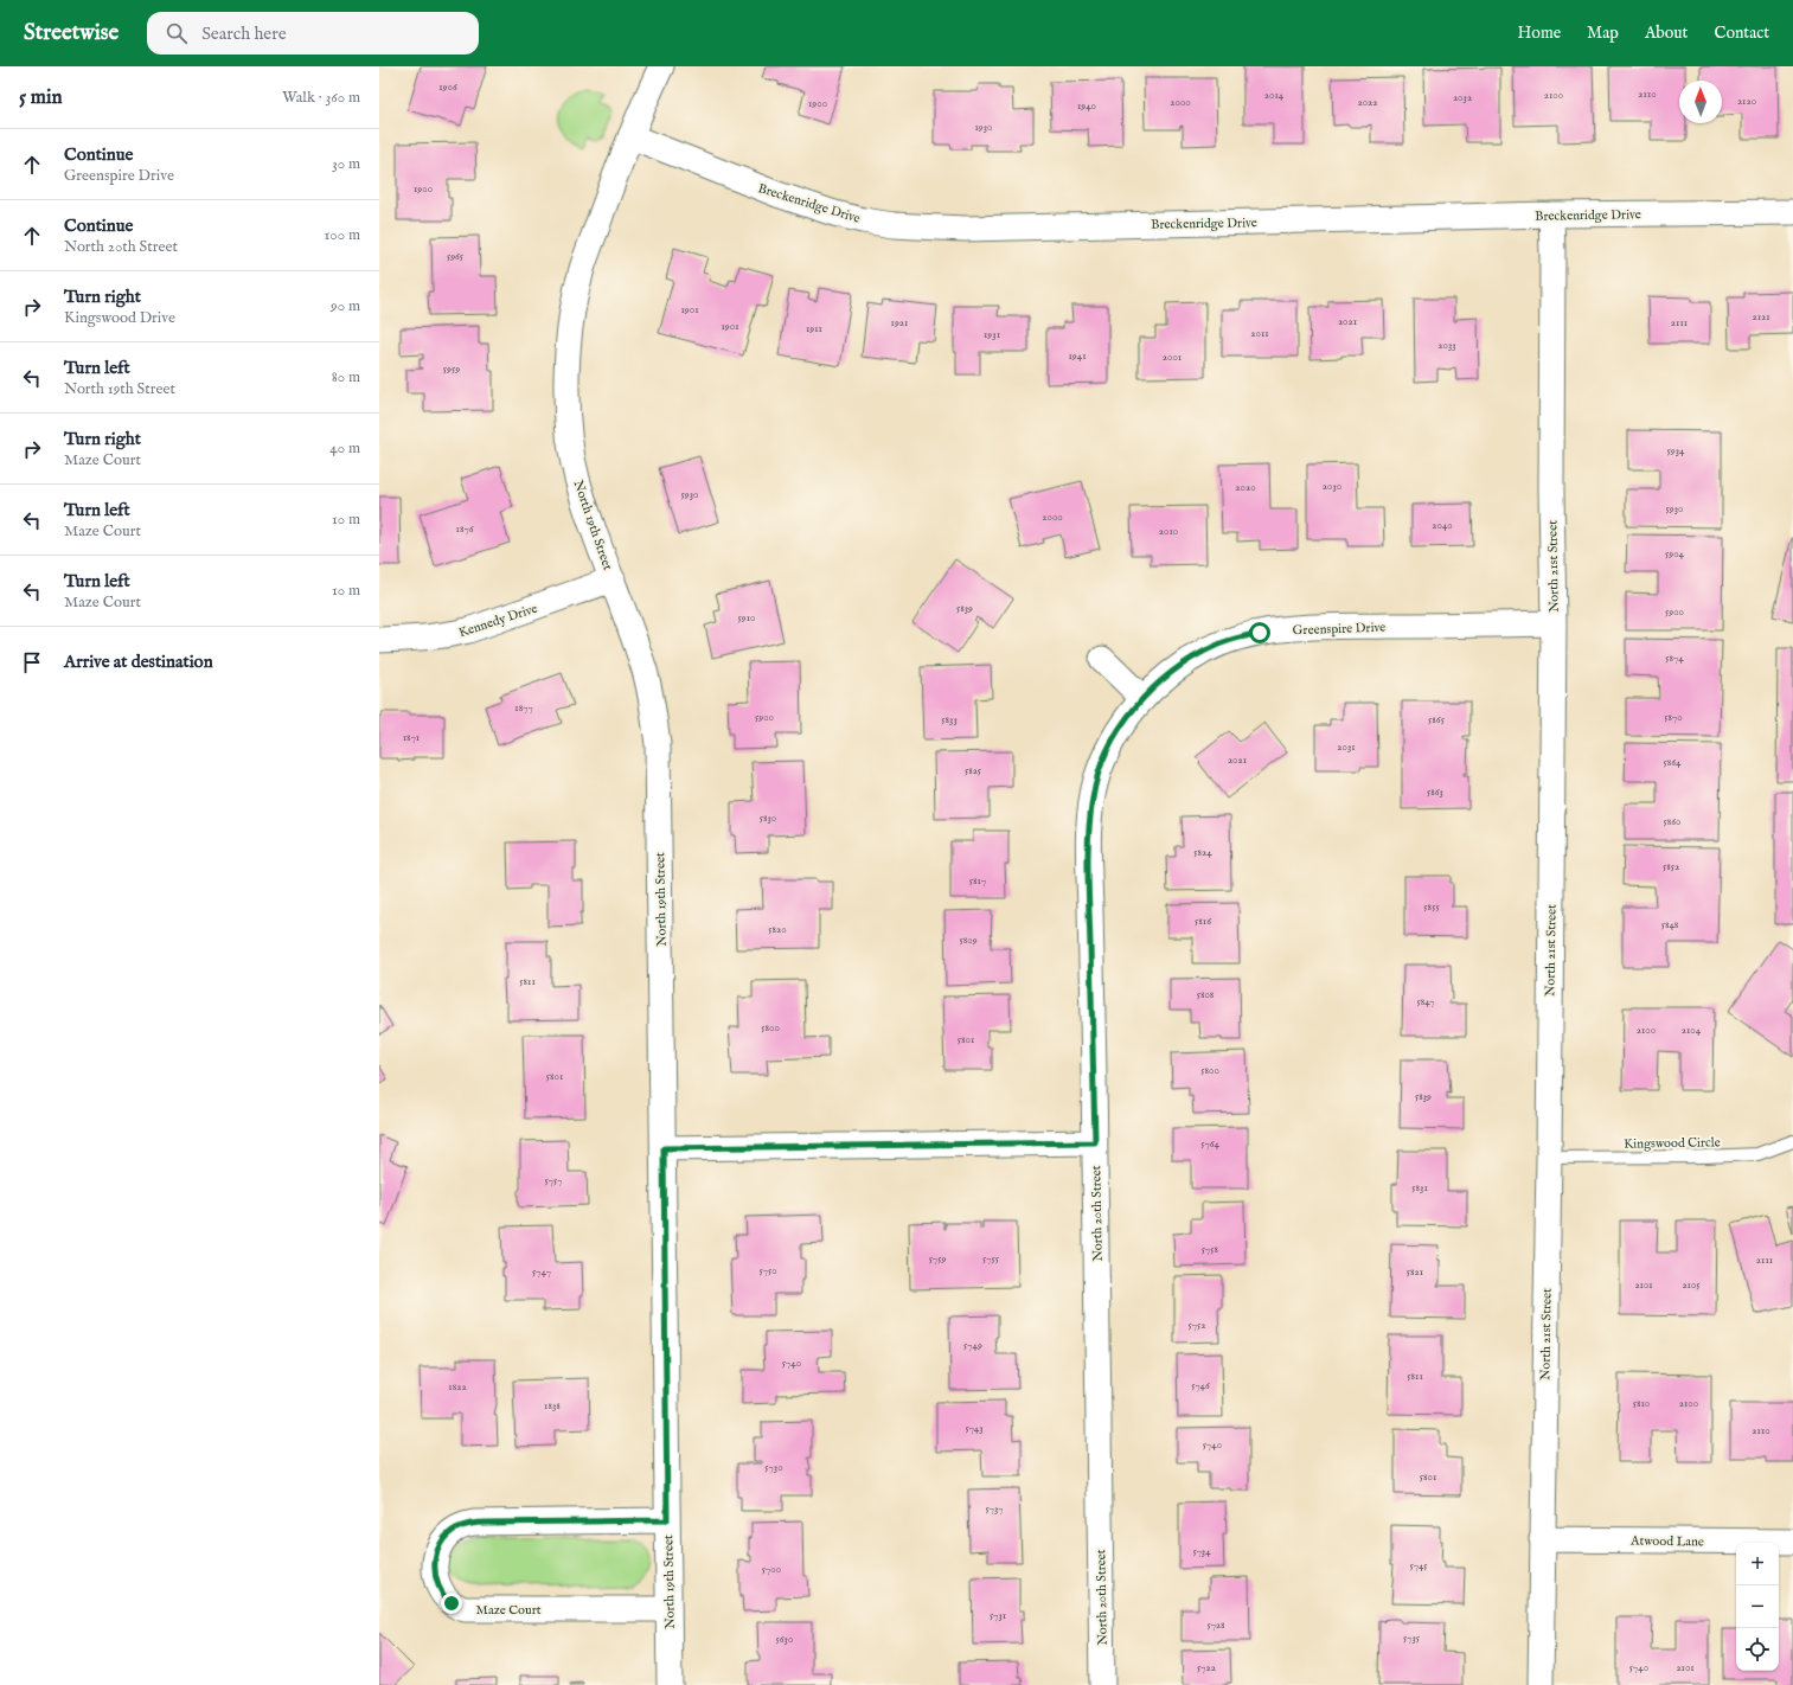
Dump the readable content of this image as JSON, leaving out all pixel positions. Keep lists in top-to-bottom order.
{
  "streets": {
    "street": [
      "Breckenridge Drive",
      "North 19th Street",
      "North 21st Street",
      "Kennedy Drive",
      "Greenspire Drive",
      "North 20th Street",
      "Atwood Lane",
      "Maze Court"
    ],
    "lane": ["Kingswood Circle"]
  },
  "crossings": [
    ["Breckenridge Drive", "North 19th Street"],
    ["Breckenridge Drive", "North 21st Street"],
    ["North 19th Street", "Kennedy Drive"],
    ["North 19th Street", "Maze Court"],
    ["North 21st Street", "Greenspire Drive"],
    ["North 21st Street", "Kingswood Circle"],
    ["North 21st Street", "Atwood Lane"],
    ["Greenspire Drive", "North 20th Street"]
  ],
  "house_numbers": [
    "1906",
    "2110",
    "2014",
    "2100",
    "2032",
    "2120",
    "2000",
    "2022",
    "1900",
    "1940",
    "1930",
    "1900",
    "5965",
    "1901",
    "2121",
    "2021",
    "1921",
    "2111",
    "1901",
    "1911",
    "2011",
    "1931",
    "2033",
    "1941",
    "2001",
    "5959",
    "5934",
    "2030",
    "2020",
    "5930",
    "5930",
    "2000",
    "2040",
    "1876",
    "2010",
    "5904",
    "5839",
    "5900",
    "5910",
    "5874",
    "1877",
    "5900",
    "5870",
    "5833",
    "5865",
    "1871",
    "2031",
    "2021",
    "5864",
    "5825",
    "5863",
    "5830",
    "5860",
    "5824",
    "5852",
    "5817",
    "5855",
    "5816",
    "5848",
    "5820",
    "5809",
    "5811",
    "5808",
    "5847",
    "5800",
    "2100",
    "2104",
    "5801",
    "5800",
    "5801",
    "5839",
    "5764",
    "5757",
    "5831",
    "5758",
    "5759",
    "5755",
    "2111",
    "5750",
    "5747",
    "5821",
    "2101",
    "2105",
    "5752",
    "5749",
    "5740",
    "5811",
    "5746",
    "1822",
    "5810",
    "2100",
    "1838",
    "5743",
    "2110",
    "5740",
    "5730",
    "5801",
    "5737",
    "5734",
    "5745",
    "5700",
    "5731",
    "5728",
    "5735",
    "5630",
    "5722",
    "5740",
    "2101"
  ],
  "north": "top",
  "page": {
    "header": "Streetwise",
    "search": "Search here",
    "nav": [
      "Home",
      "Map",
      "About",
      "Contact"
    ],
    "heading": ["5 min", "Walk · 360 m"],
    "list": [
      ["Continue", "Greenspire Drive", "30 m"],
      ["Continue", "North 20th Street", "100 m"],
      ["Turn right", "Kingswood Drive", "90 m"],
      ["Turn left", "North 19th Street", "80 m"],
      ["Turn right", "Maze Court", "40 m"],
      ["Turn left", "Maze Court", "10 m"],
      ["Turn left", "Maze Court", "10 m"],
      "Arrive at destination"
    ],
    "map_buttons": ["+", "−"]
  }
}
